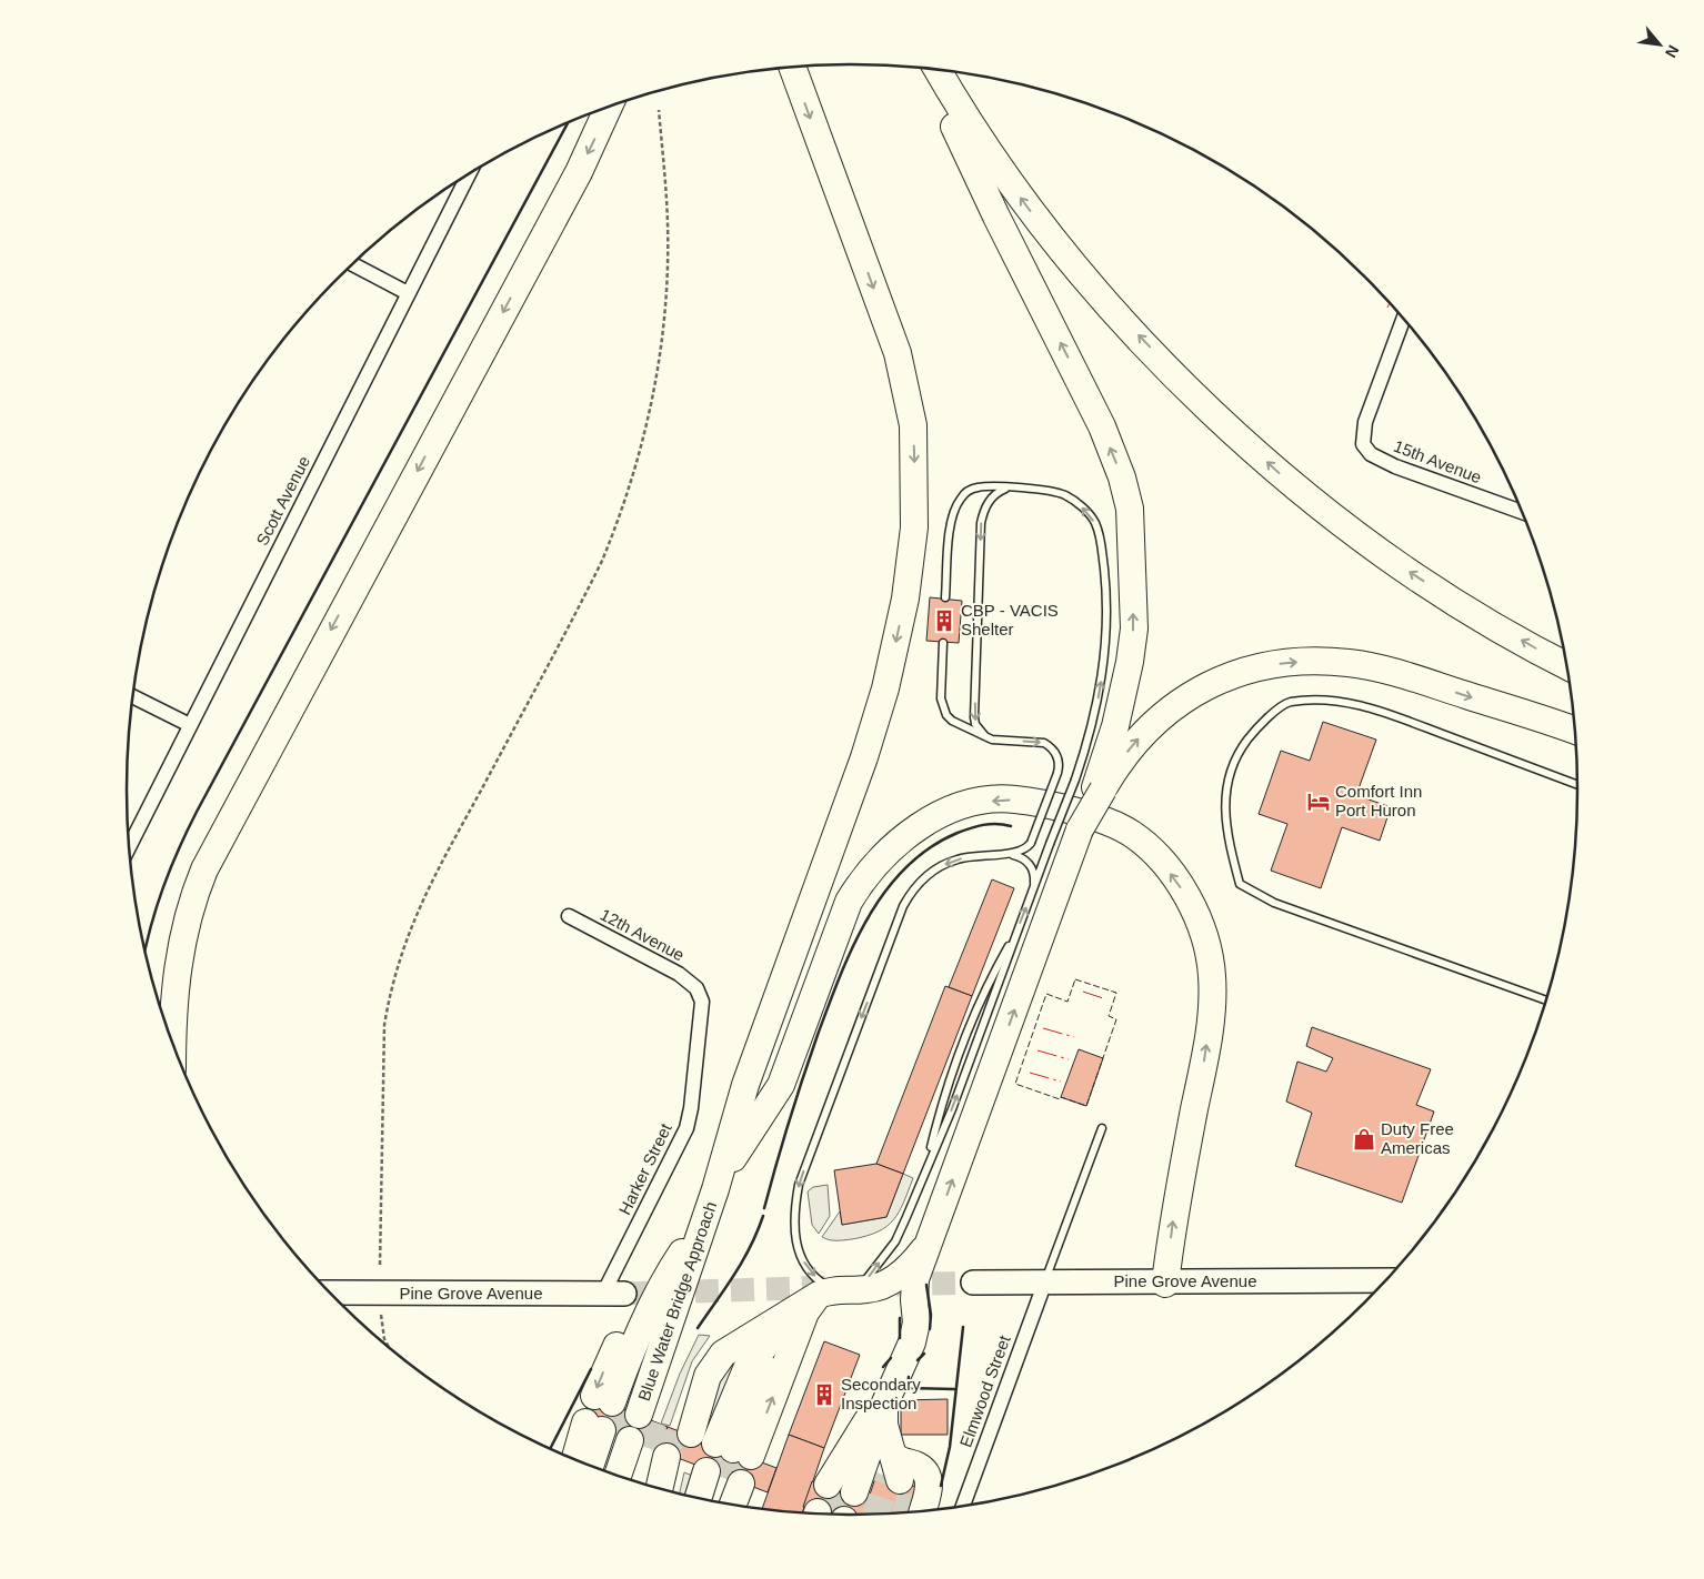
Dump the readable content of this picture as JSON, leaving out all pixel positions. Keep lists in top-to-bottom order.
{
  "streets": {
    "highway": ["Blue Water Bridge Approach"],
    "main road": ["Pine Grove Avenue"],
    "street": [
      "15th Avenue",
      "Scott Avenue",
      "12th Avenue",
      "Harker Street",
      "Elmwood Street"
    ]
  },
  "crossings": [
    ["12th Avenue", "Harker Street"],
    ["Harker Street", "Pine Grove Avenue"],
    ["Pine Grove Avenue", "Elmwood Street"]
  ],
  "places": {
    "building": ["CBP - VACIS Shelter", "Secondary Inspection"],
    "hotel": ["Comfort Inn Port Huron"],
    "shop": ["Duty Free Americas"]
  },
  "north": "bottom right"
}
